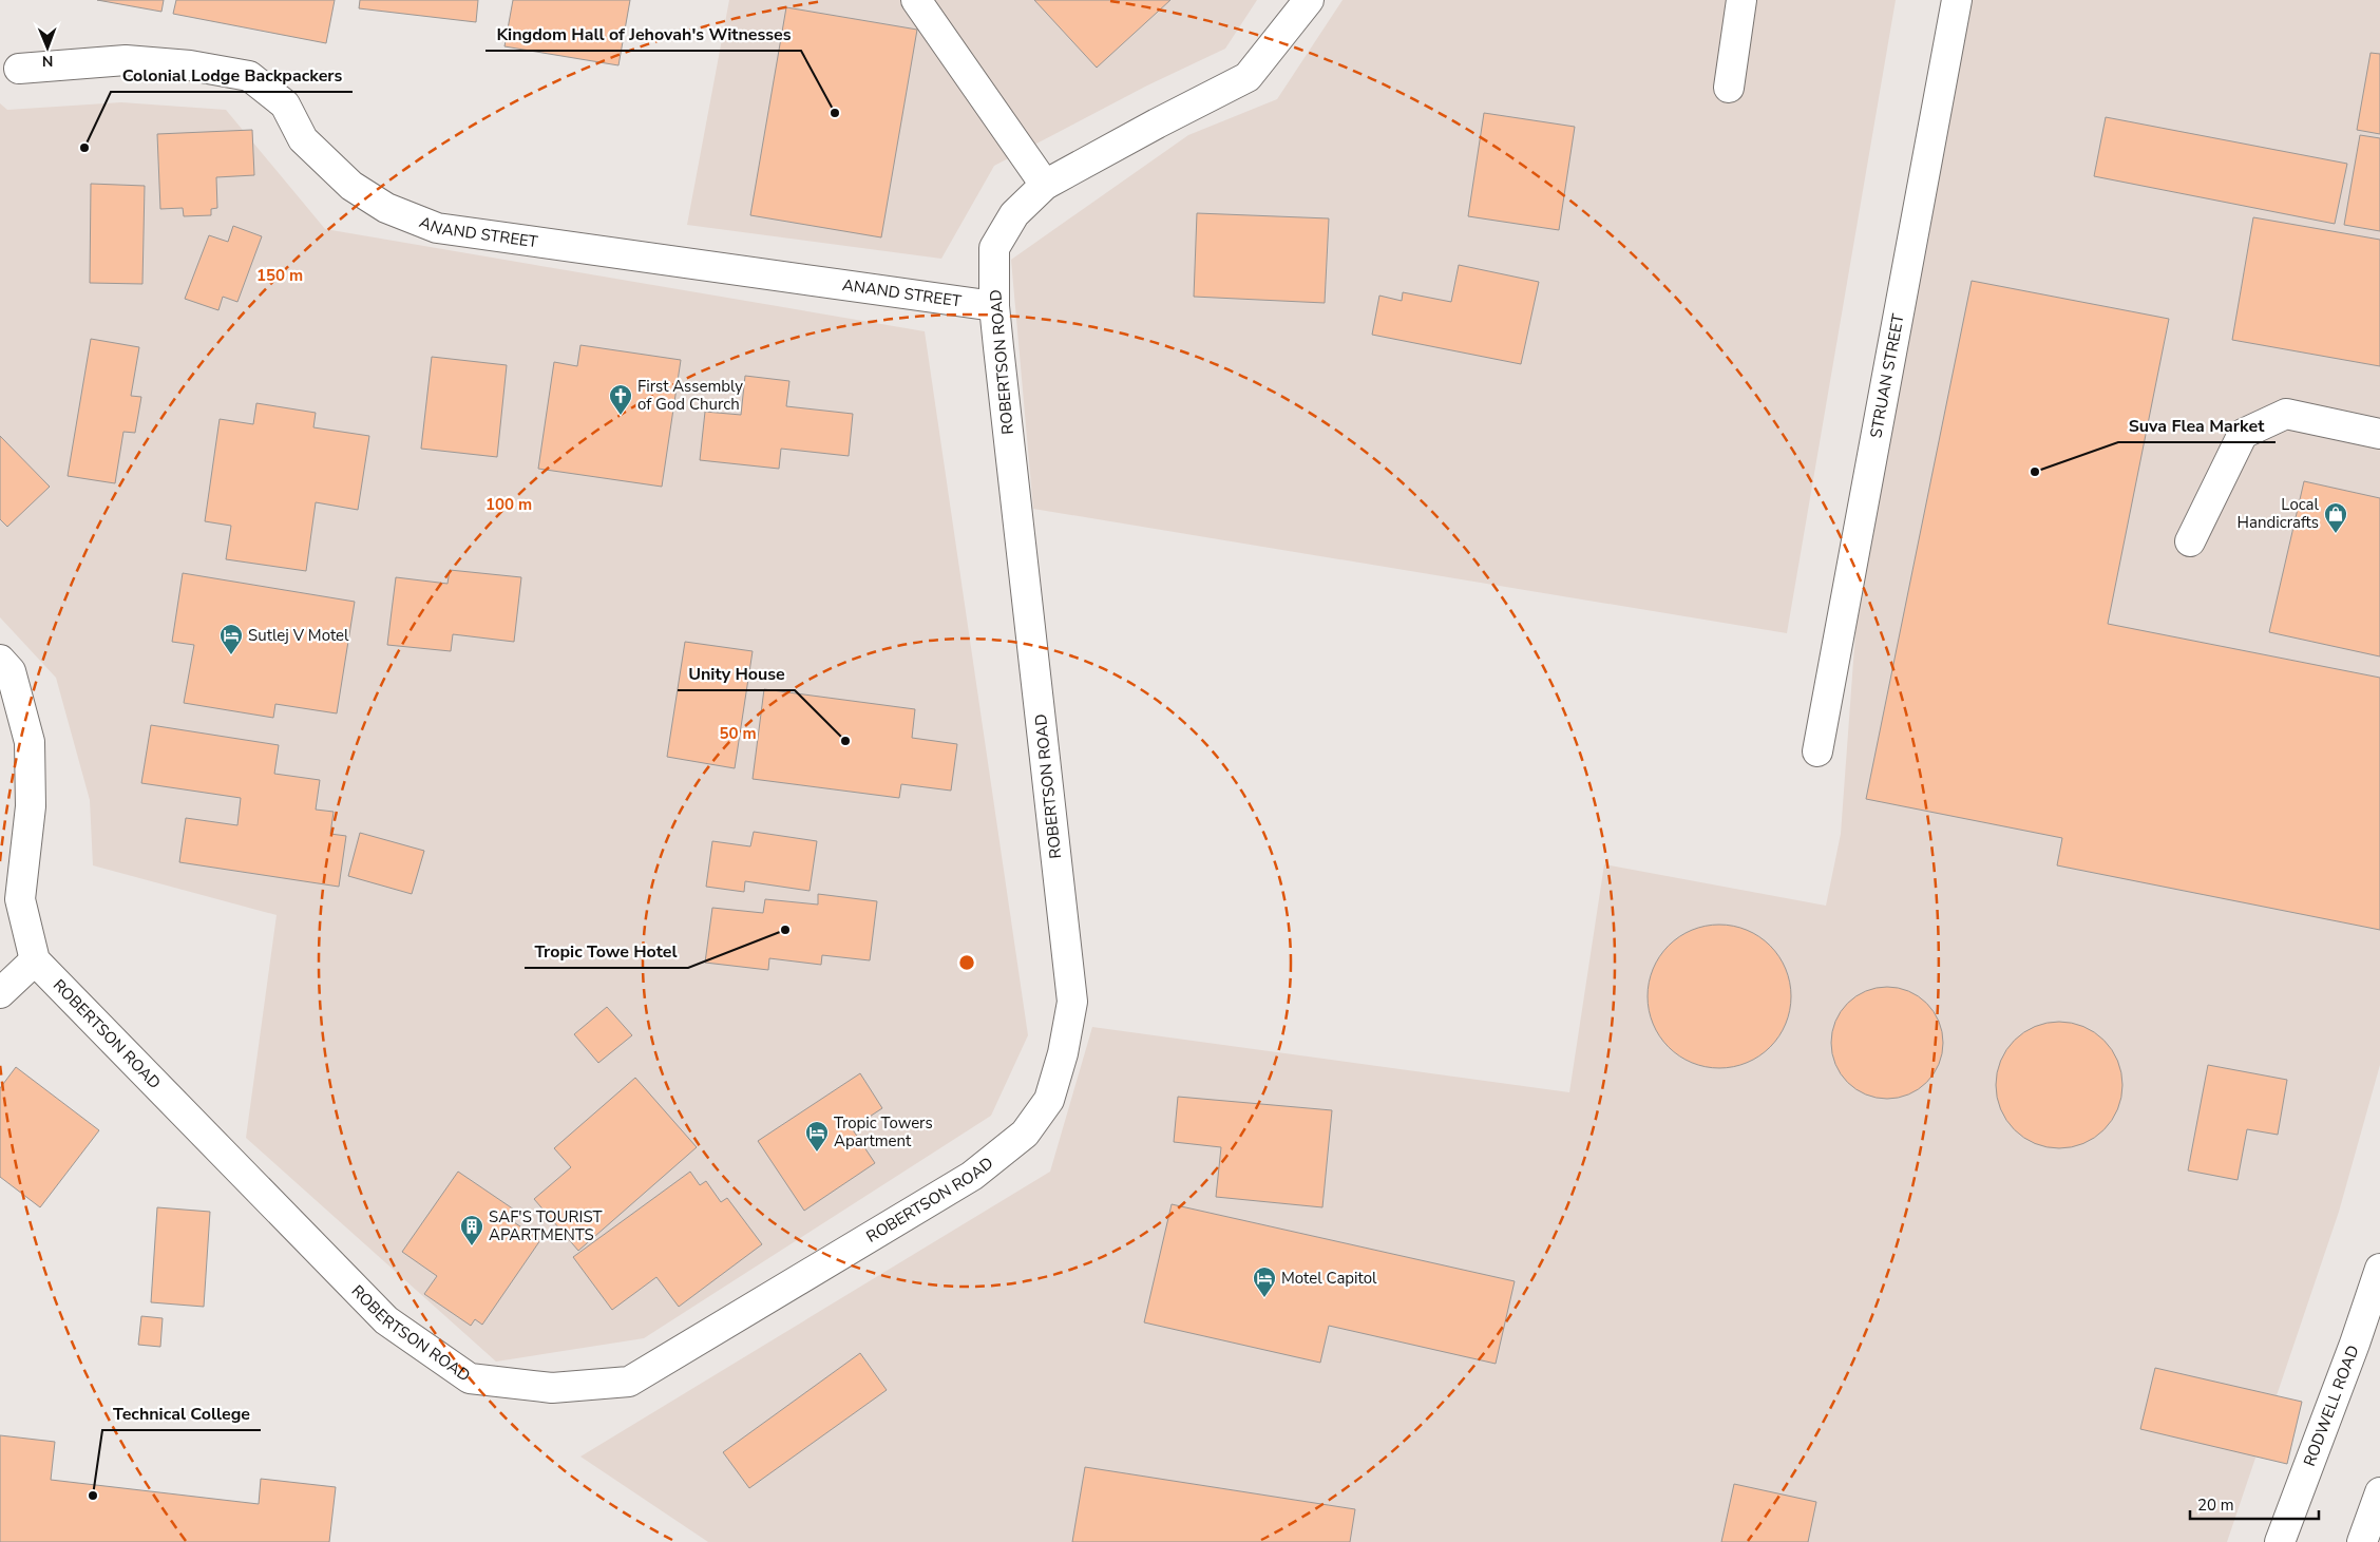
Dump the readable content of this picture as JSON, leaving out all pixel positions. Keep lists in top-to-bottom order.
{
  "streets": {
    "main road": [
      "ANAND STREET",
      "ROBERTSON ROAD",
      "STRUAN STREET",
      "RODWELL ROAD"
    ]
  },
  "crossings": [
    ["ANAND STREET", "ROBERTSON ROAD"]
  ],
  "places": {
    "other": [
      "Kingdom Hall of Jehovah's Witnesses",
      "Colonial Lodge Backpackers",
      "Suva Flea Market",
      "Unity House",
      "Tropic Towe Hotel",
      "Technical College"
    ],
    "church": ["First Assembly of God Church"],
    "shop": ["Local Handicrafts"],
    "hotel": ["Sutlej V Motel", "Tropic Towers Apartment", "Motel Capitol"],
    "building": ["SAF'S TOURIST APARTMENTS"]
  },
  "scale_bar": "20 m",
  "north": "bottom",
  "rings": ["150 m", "100 m", "50 m"]
}
